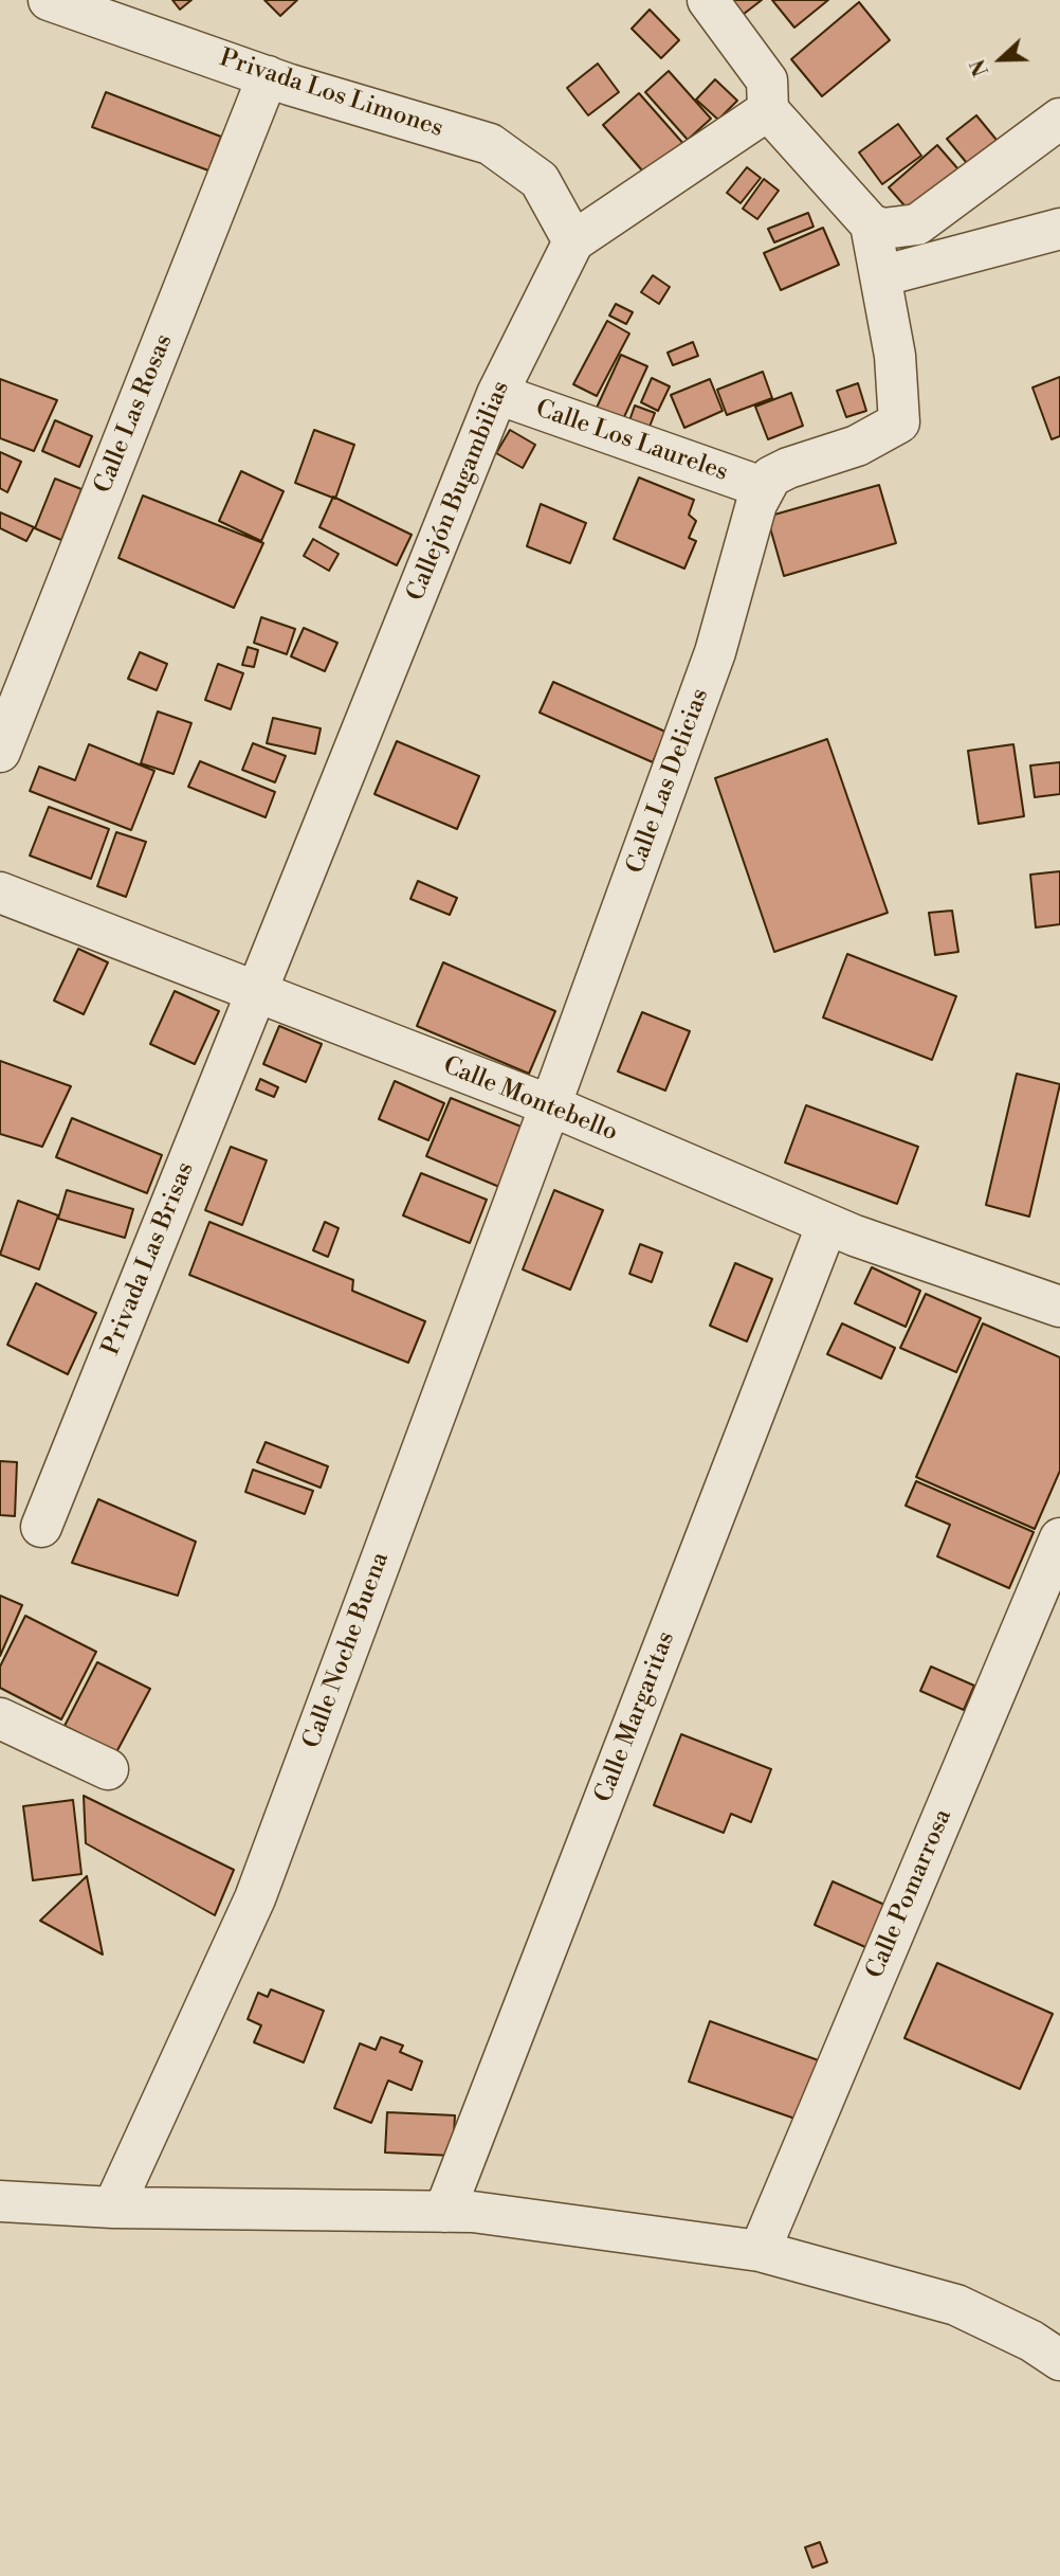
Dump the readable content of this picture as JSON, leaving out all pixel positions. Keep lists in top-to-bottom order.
{
  "streets": {
    "street": [
      "Privada Los Limones",
      "Calle Las Rosas",
      "Calle Los Laureles",
      "Callejón Bugambilias",
      "Calle Las Delicias",
      "Calle Montebello",
      "Privada Las Brisas",
      "Calle Noche Buena",
      "Calle Margaritas",
      "Calle Pomarrosa"
    ]
  },
  "crossings": [
    ["Privada Los Limones", "Calle Las Rosas"],
    ["Privada Los Limones", "Callejón Bugambilias"],
    ["Calle Los Laureles", "Callejón Bugambilias"],
    ["Calle Los Laureles", "Calle Las Delicias"],
    ["Callejón Bugambilias", "Calle Montebello"],
    ["Callejón Bugambilias", "Privada Las Brisas"],
    ["Calle Las Delicias", "Calle Montebello"],
    ["Calle Las Delicias", "Calle Noche Buena"],
    ["Calle Montebello", "Privada Las Brisas"],
    ["Calle Montebello", "Calle Noche Buena"],
    ["Calle Montebello", "Calle Margaritas"]
  ],
  "north": "left"
}
